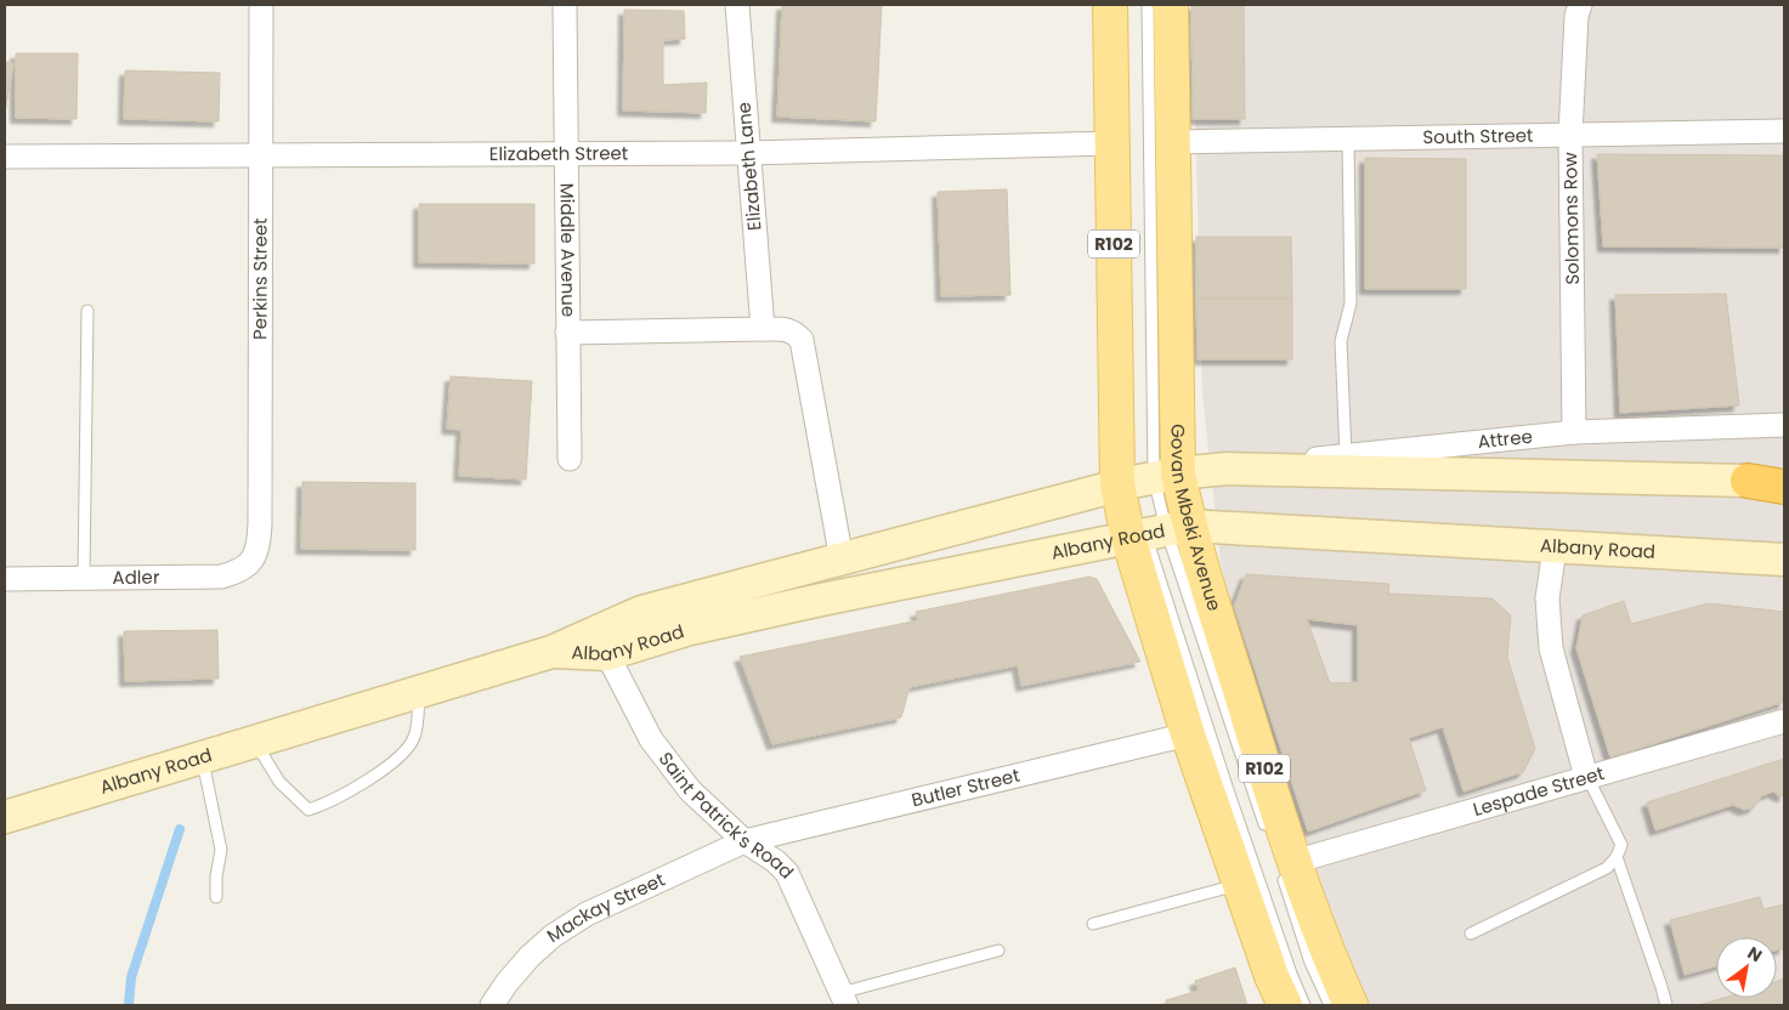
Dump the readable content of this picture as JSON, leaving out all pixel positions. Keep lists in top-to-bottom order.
{
  "streets": {
    "main road": ["R102", "Govan Mbeki Avenue", "Albany Road"],
    "street": [
      "South Street",
      "Elizabeth Street",
      "Elizabeth Lane",
      "Solomons Row",
      "Middle Avenue",
      "Perkins Street",
      "Attree",
      "Adler",
      "Butler Street",
      "Lespade Street",
      "Saint Patrick's Road",
      "Mackay Street"
    ]
  },
  "crossings": [
    ["South Street", "Solomons Row"],
    ["South Street", "Govan Mbeki Avenue"],
    ["Elizabeth Street", "Elizabeth Lane"],
    ["Elizabeth Street", "Middle Avenue"],
    ["Elizabeth Street", "Perkins Street"],
    ["Elizabeth Street", "Govan Mbeki Avenue"],
    ["Solomons Row", "Attree"],
    ["Perkins Street", "Adler"],
    ["Attree", "Albany Road"],
    ["Govan Mbeki Avenue", "Albany Road"],
    ["Govan Mbeki Avenue", "Butler Street"],
    ["Govan Mbeki Avenue", "Lespade Street"],
    ["Albany Road", "Saint Patrick's Road"],
    ["Butler Street", "Saint Patrick's Road"],
    ["Butler Street", "Mackay Street"],
    ["Saint Patrick's Road", "Mackay Street"]
  ],
  "north": "top right"
}
